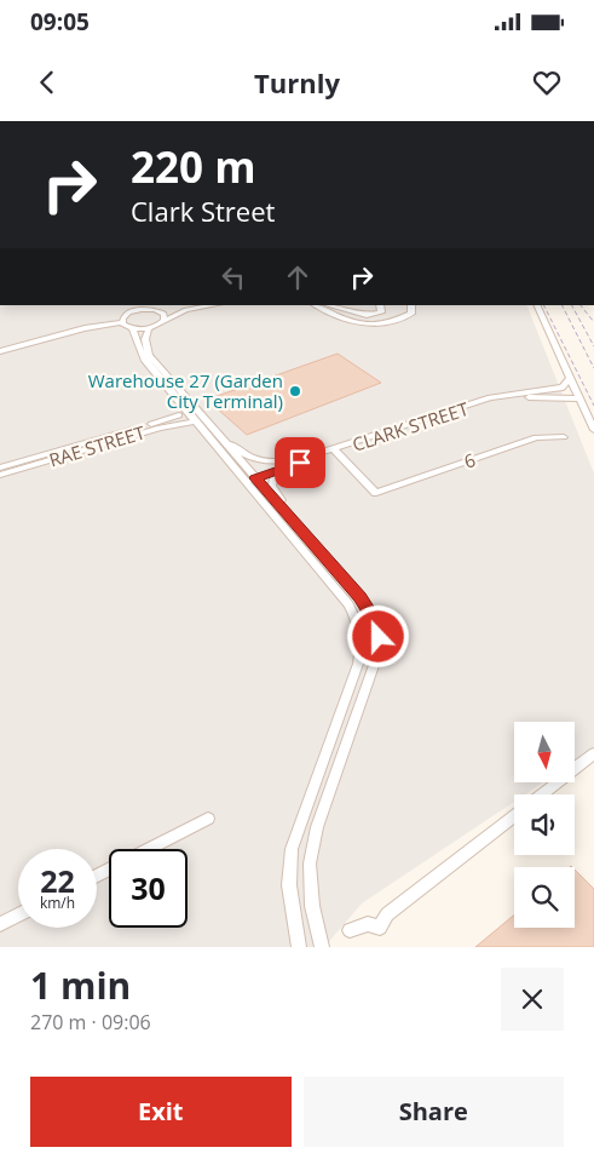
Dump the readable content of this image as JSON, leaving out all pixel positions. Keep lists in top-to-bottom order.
{
  "streets": {
    "street": ["CLARK STREET", "RAE STREET", "6"]
  },
  "crossings": [
    ["CLARK STREET", "6"]
  ],
  "places": ["Warehouse 27 (Garden City Terminal)"],
  "north": "bottom",
  "page": {
    "status": "09:05",
    "header": "Turnly",
    "turn": ["220 m", "Clark Street"],
    "speed": "22 km/h",
    "limit": "30",
    "heading": ["1 min", "270 m · 09:06"],
    "buttons": ["Exit", "Share"]
  }
}
